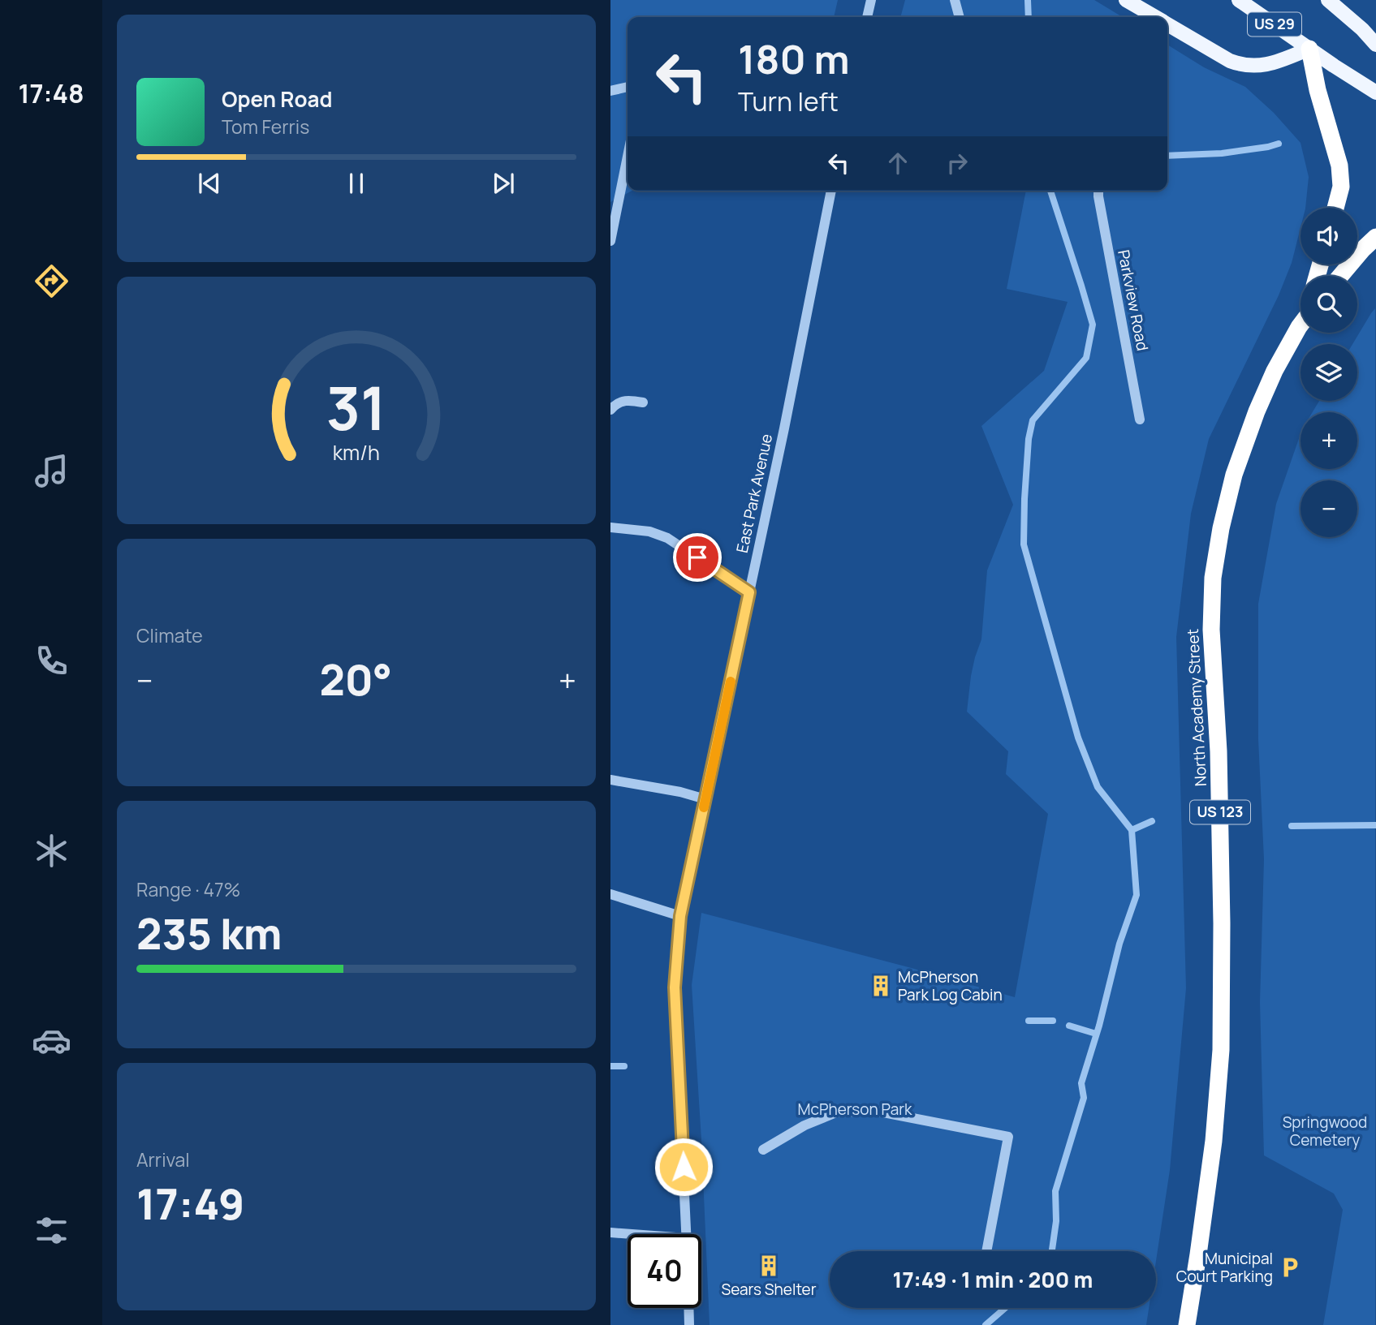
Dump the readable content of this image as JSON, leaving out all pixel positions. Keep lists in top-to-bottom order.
{
  "streets": {
    "highway": ["North Academy Street", "US 123"],
    "main road": ["US 29"],
    "street": ["Parkview Road", "East Park Avenue"]
  },
  "parks": ["McPherson Park", "Springwood Cemetery"],
  "places": {
    "building": ["McPherson Park Log Cabin", "Sears Shelter"],
    "parking": ["Municipal Court Parking"]
  },
  "page": {
    "tabs": "17:48",
    "turn": ["180 m", "Turn left"],
    "song": ["Open Road", "Tom Ferris"],
    "map_buttons": ["+", "−"],
    "tile": [
      "Climate",
      ["Range · 47%", "235 km"],
      ["Arrival", "17:49"]
    ],
    "heat": ["−", "20°", "+"],
    "limit": "40",
    "trip": "17:49 · 1 min · 200 m",
    "gauge": ["31", "km/h"]
  }
}
